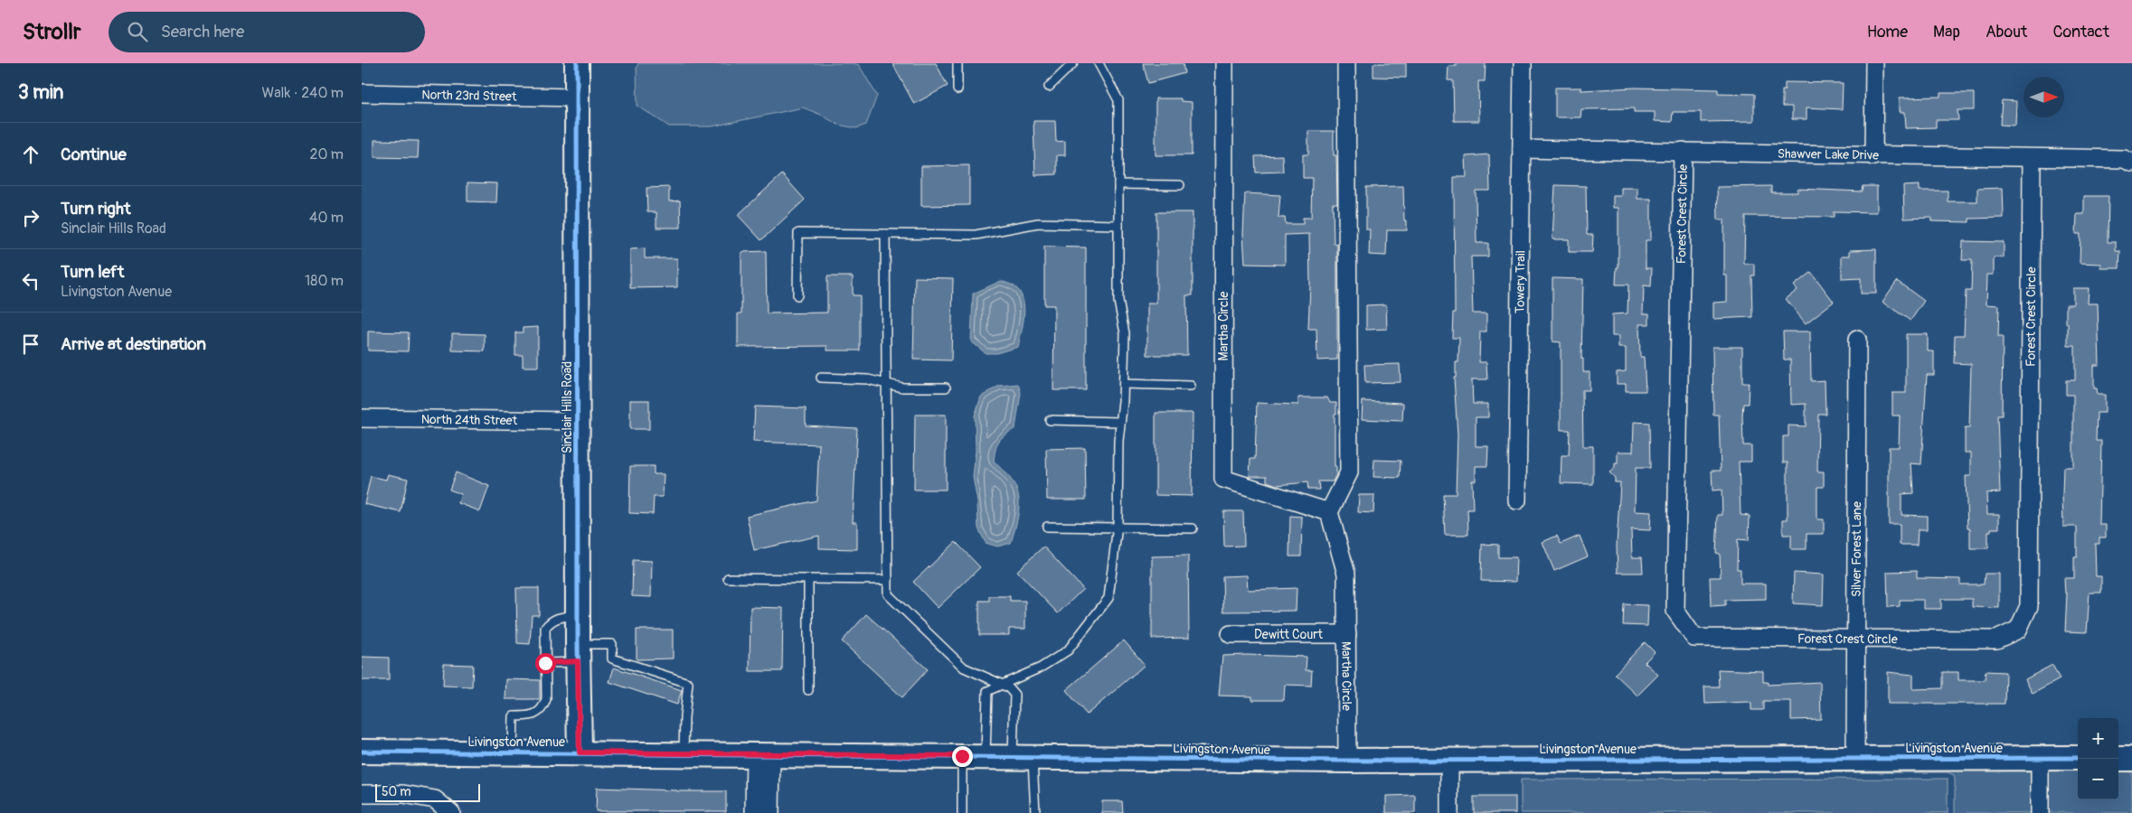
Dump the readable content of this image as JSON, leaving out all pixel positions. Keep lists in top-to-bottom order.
{
  "streets": {
    "street": [
      "North 23rd Street",
      "Shawver Lake Drive",
      "Forest Crest Circle",
      "Towery Trail",
      "Martha Circle",
      "Sinclair Hills Road",
      "North 24th Street",
      "Silver Forest Lane",
      "Dewitt Court",
      "Livingston Avenue"
    ]
  },
  "crossings": [
    ["North 23rd Street", "Sinclair Hills Road"],
    ["Shawver Lake Drive", "Forest Crest Circle"],
    ["Shawver Lake Drive", "Towery Trail"],
    ["Forest Crest Circle", "Silver Forest Lane"],
    ["Martha Circle", "Dewitt Court"],
    ["Martha Circle", "Livingston Avenue"],
    ["Sinclair Hills Road", "North 24th Street"],
    ["Sinclair Hills Road", "Livingston Avenue"],
    ["Silver Forest Lane", "Livingston Avenue"]
  ],
  "scale_bar": "50 m",
  "north": "right",
  "page": {
    "header": "Strollr",
    "search": "Search here",
    "nav": [
      "Home",
      "Map",
      "About",
      "Contact"
    ],
    "heading": ["3 min", "Walk · 240 m"],
    "list": [
      ["Continue", "20 m"],
      ["Turn right", "Sinclair Hills Road", "40 m"],
      ["Turn left", "Livingston Avenue", "180 m"],
      "Arrive at destination"
    ],
    "map_buttons": ["+", "−"],
    "scale": "50 m"
  }
}
